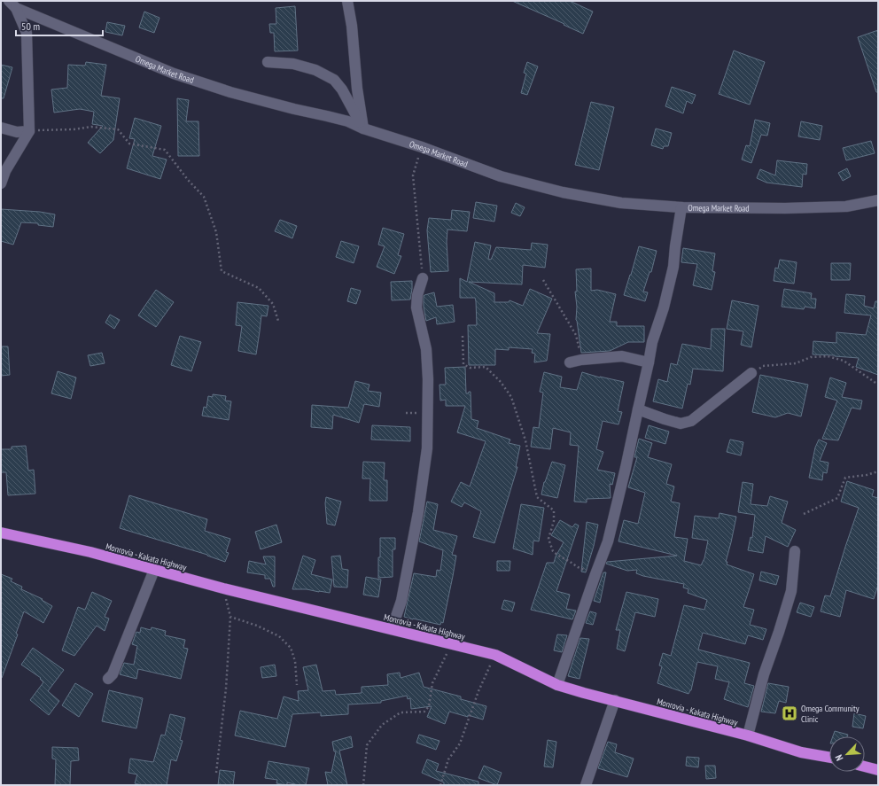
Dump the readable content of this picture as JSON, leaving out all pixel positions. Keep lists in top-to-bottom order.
{
  "streets": {
    "highway": ["Monrovia - Kakata Highway"],
    "street": ["Omega Market Road"]
  },
  "places": {
    "hospital": ["Omega Community Clinic"]
  },
  "scale_bar": "50 m",
  "north": "bottom left"
}
